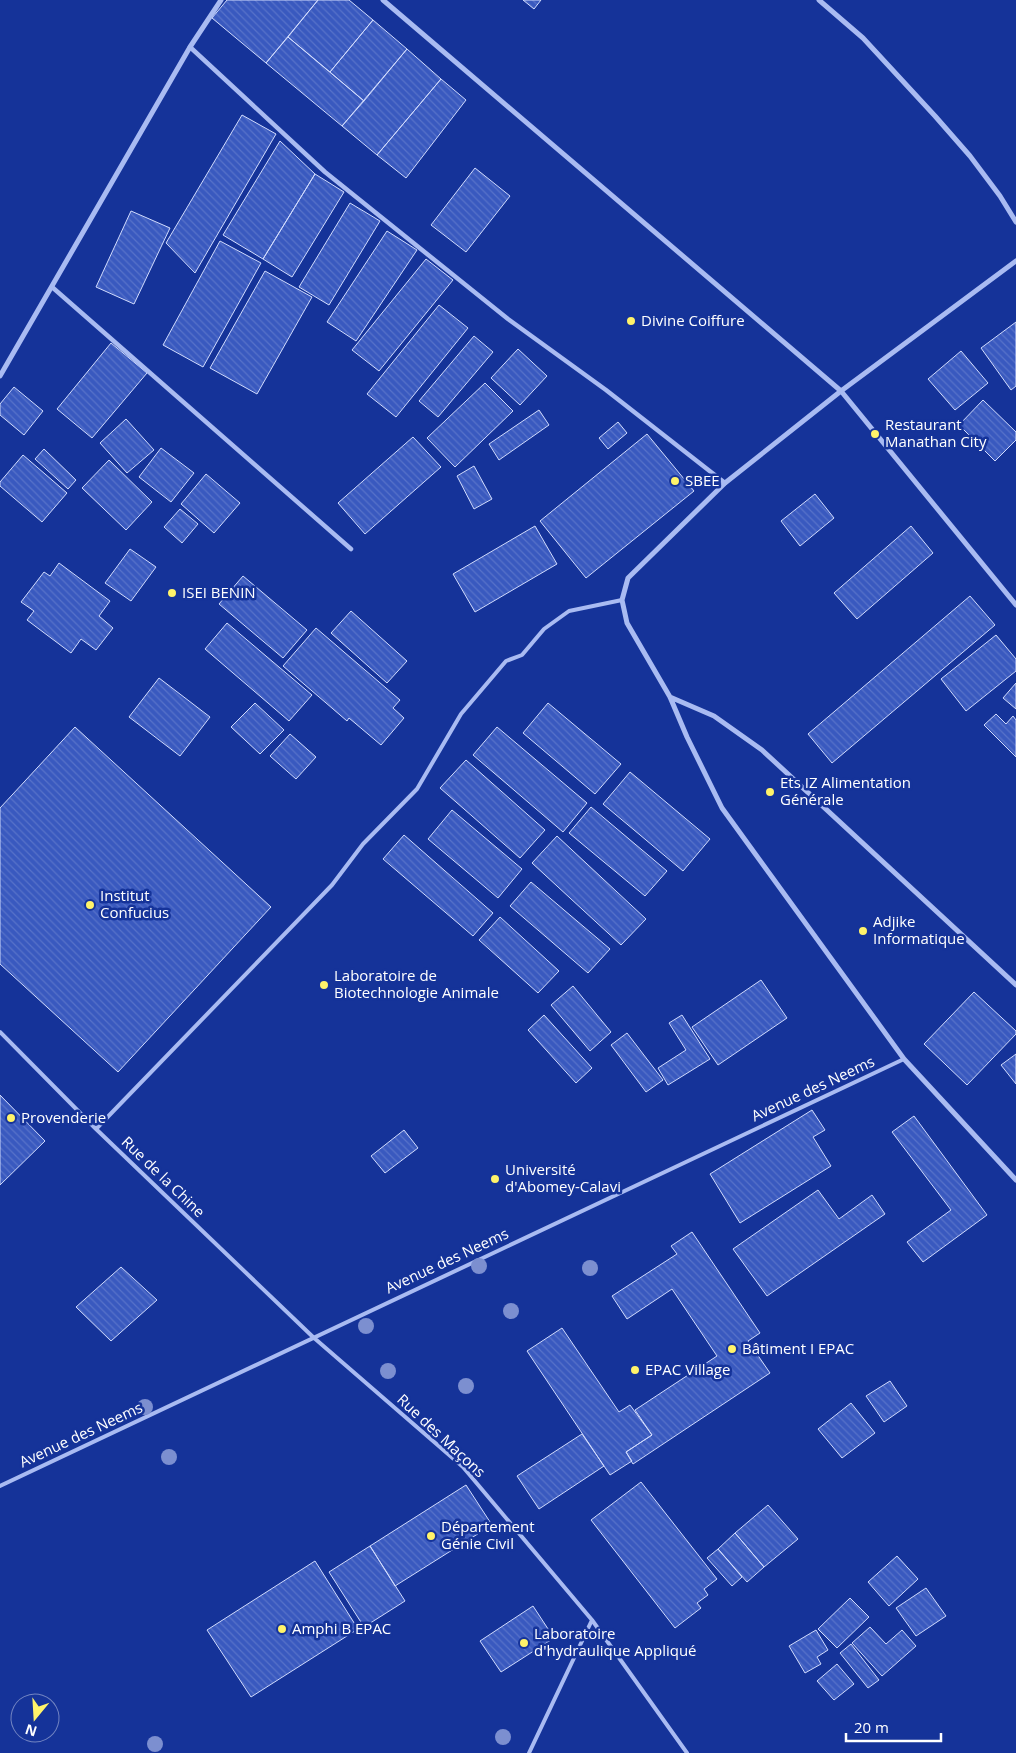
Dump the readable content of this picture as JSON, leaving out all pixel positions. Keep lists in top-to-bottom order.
{
  "streets": {
    "lane": ["Avenue des Neems", "Rue de la Chine", "Rue des Maçons"]
  },
  "crossings": [
    ["Avenue des Neems", "Rue de la Chine"],
    ["Avenue des Neems", "Rue des Maçons"],
    ["Rue de la Chine", "Rue des Maçons"]
  ],
  "places": [
    "Divine Coiffure",
    "Restaurant Manathan City",
    "SBEE",
    "ISEI BENIN",
    "Ets IZ Alimentation Générale",
    "Institut Confucius",
    "Adjike Informatique",
    "Laboratoire de Biotechnologie Animale",
    "Provenderie",
    "Université d'Abomey-Calavi",
    "Bâtiment I EPAC",
    "EPAC Village",
    "Département Génie Civil",
    "Amphi B EPAC",
    "Laboratoire d'hydraulique Appliqué"
  ],
  "scale_bar": "20 m",
  "north": "bottom"
}
